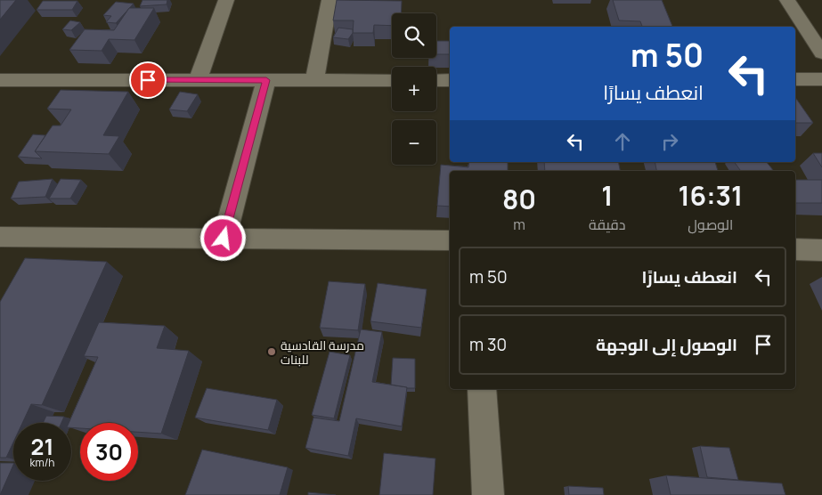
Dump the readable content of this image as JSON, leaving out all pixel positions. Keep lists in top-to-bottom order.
{
  "places": ["مدرسة القادسية للبنات"],
  "page": {
    "map_buttons": ["+", "−"],
    "turn": ["50 m", "انعطف يسارًا"],
    "eta": [
      "16:31",
      "الوصول",
      "1",
      "دقيقة",
      "80",
      "m"
    ],
    "list": [
      {
        "name": "انعطف يسارًا",
        "value": "50 m"
      },
      {
        "name": "الوصول إلى الوجهة",
        "value": "30 m"
      }
    ],
    "speed": "21 km/h",
    "limit": "30"
  }
}
